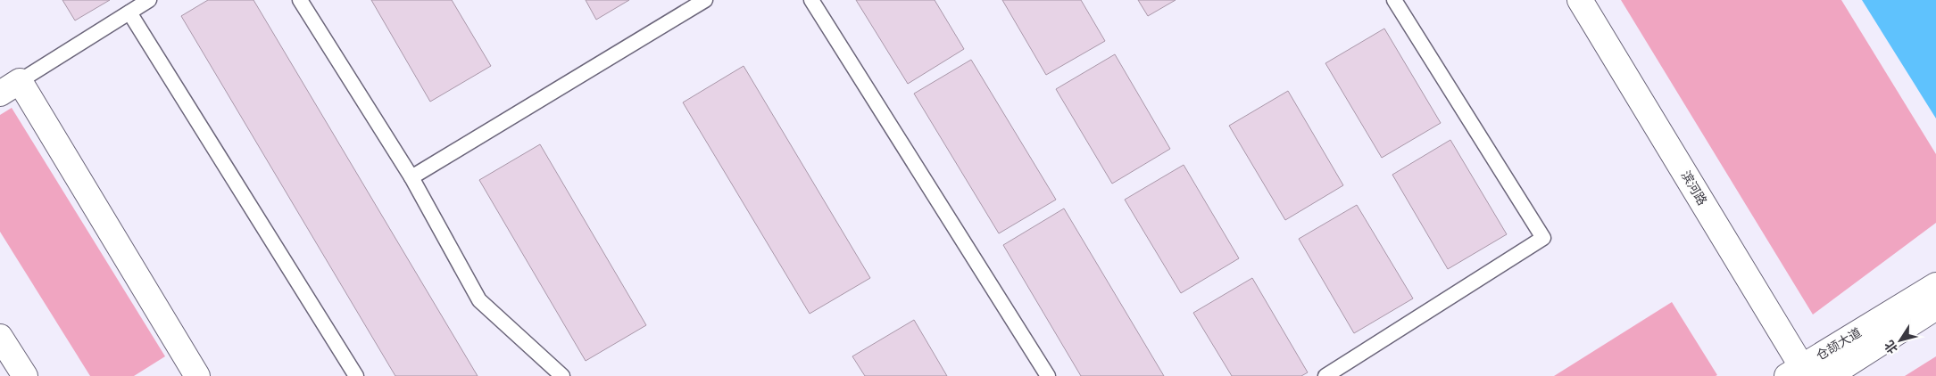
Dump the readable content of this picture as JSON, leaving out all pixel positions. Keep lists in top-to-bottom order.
{
  "streets": {
    "main road": ["滨河路", "仓颉大道"]
  },
  "crossings": [
    ["滨河路", "仓颉大道"]
  ],
  "north": "bottom left"
}
